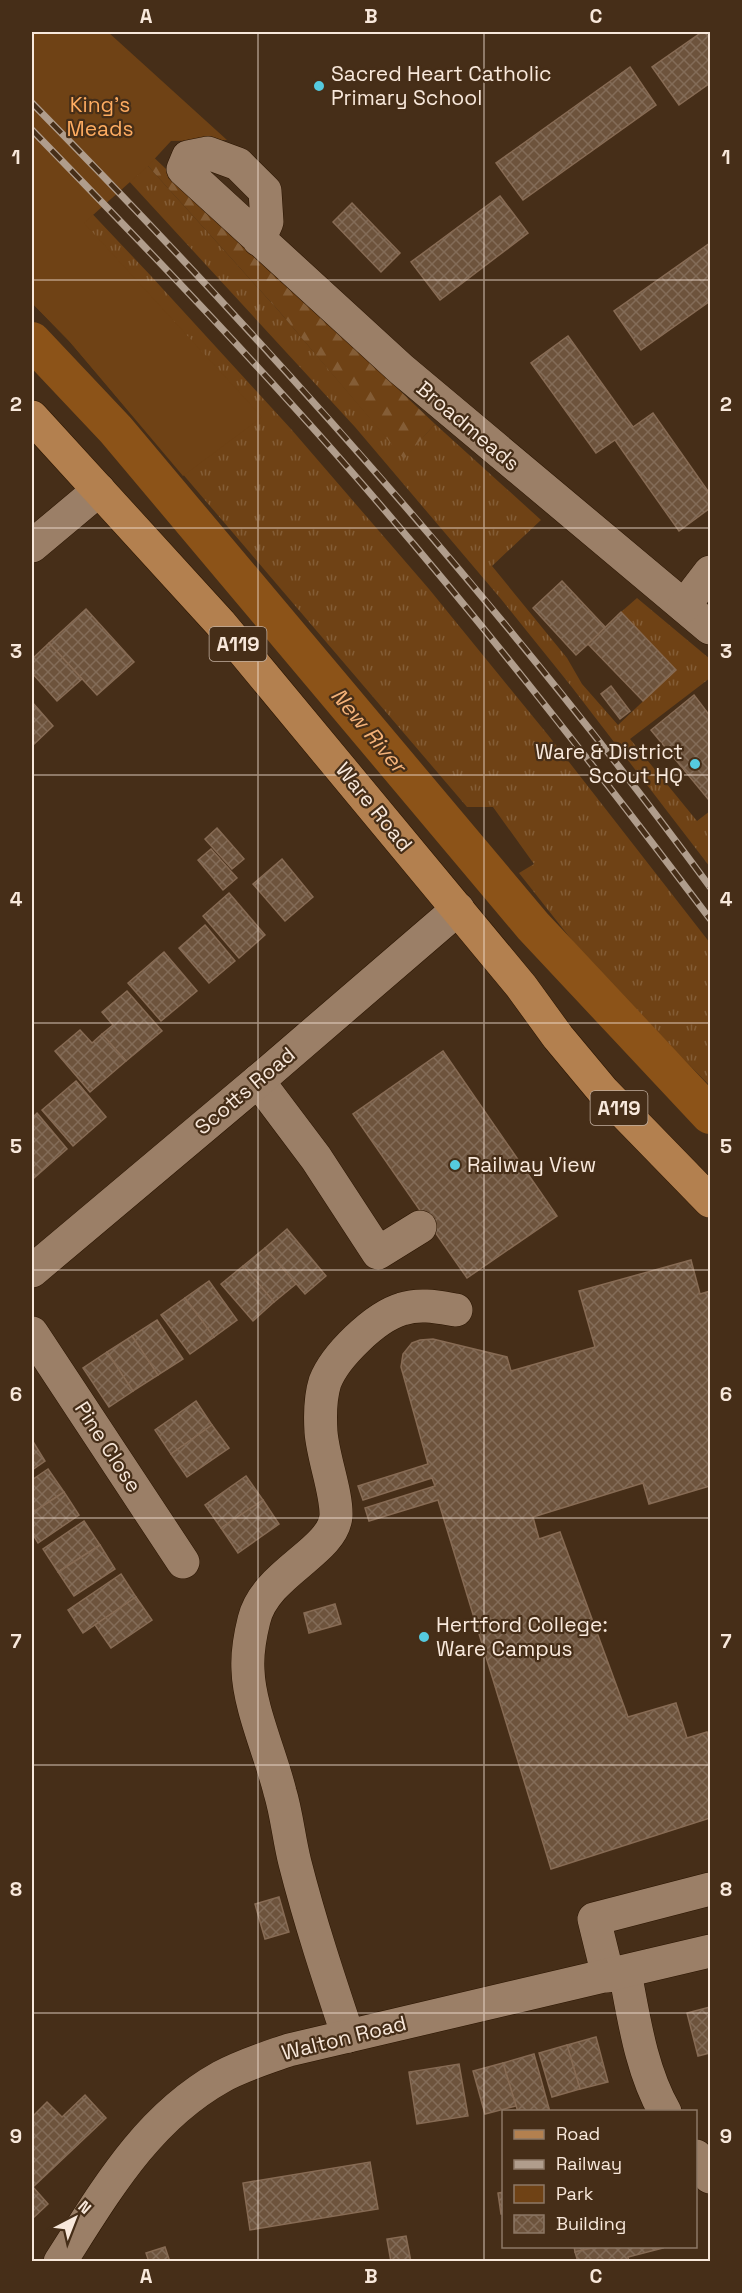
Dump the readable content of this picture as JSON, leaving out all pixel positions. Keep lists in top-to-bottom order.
{
  "streets": {
    "main road": ["A119", "Ware Road"],
    "street": [
      "Broadmeads",
      "Scotts Road",
      "Pine Close",
      "Walton Road"
    ]
  },
  "crossings": [
    ["Ware Road", "Scotts Road"]
  ],
  "water": ["New River"],
  "parks": ["King's Meads"],
  "places": [
    "Sacred Heart Catholic Primary School",
    "Ware & District Scout HQ",
    "Railway View",
    "Hertford College: Ware Campus"
  ],
  "legend": [
    "Road",
    "Railway",
    "Park",
    "Building"
  ],
  "north": "top right",
  "grid": {
    "columns": ["A", "B", "C"],
    "rows": [
      "1",
      "2",
      "3",
      "4",
      "5",
      "6",
      "7",
      "8",
      "9"
    ]
  }
}
